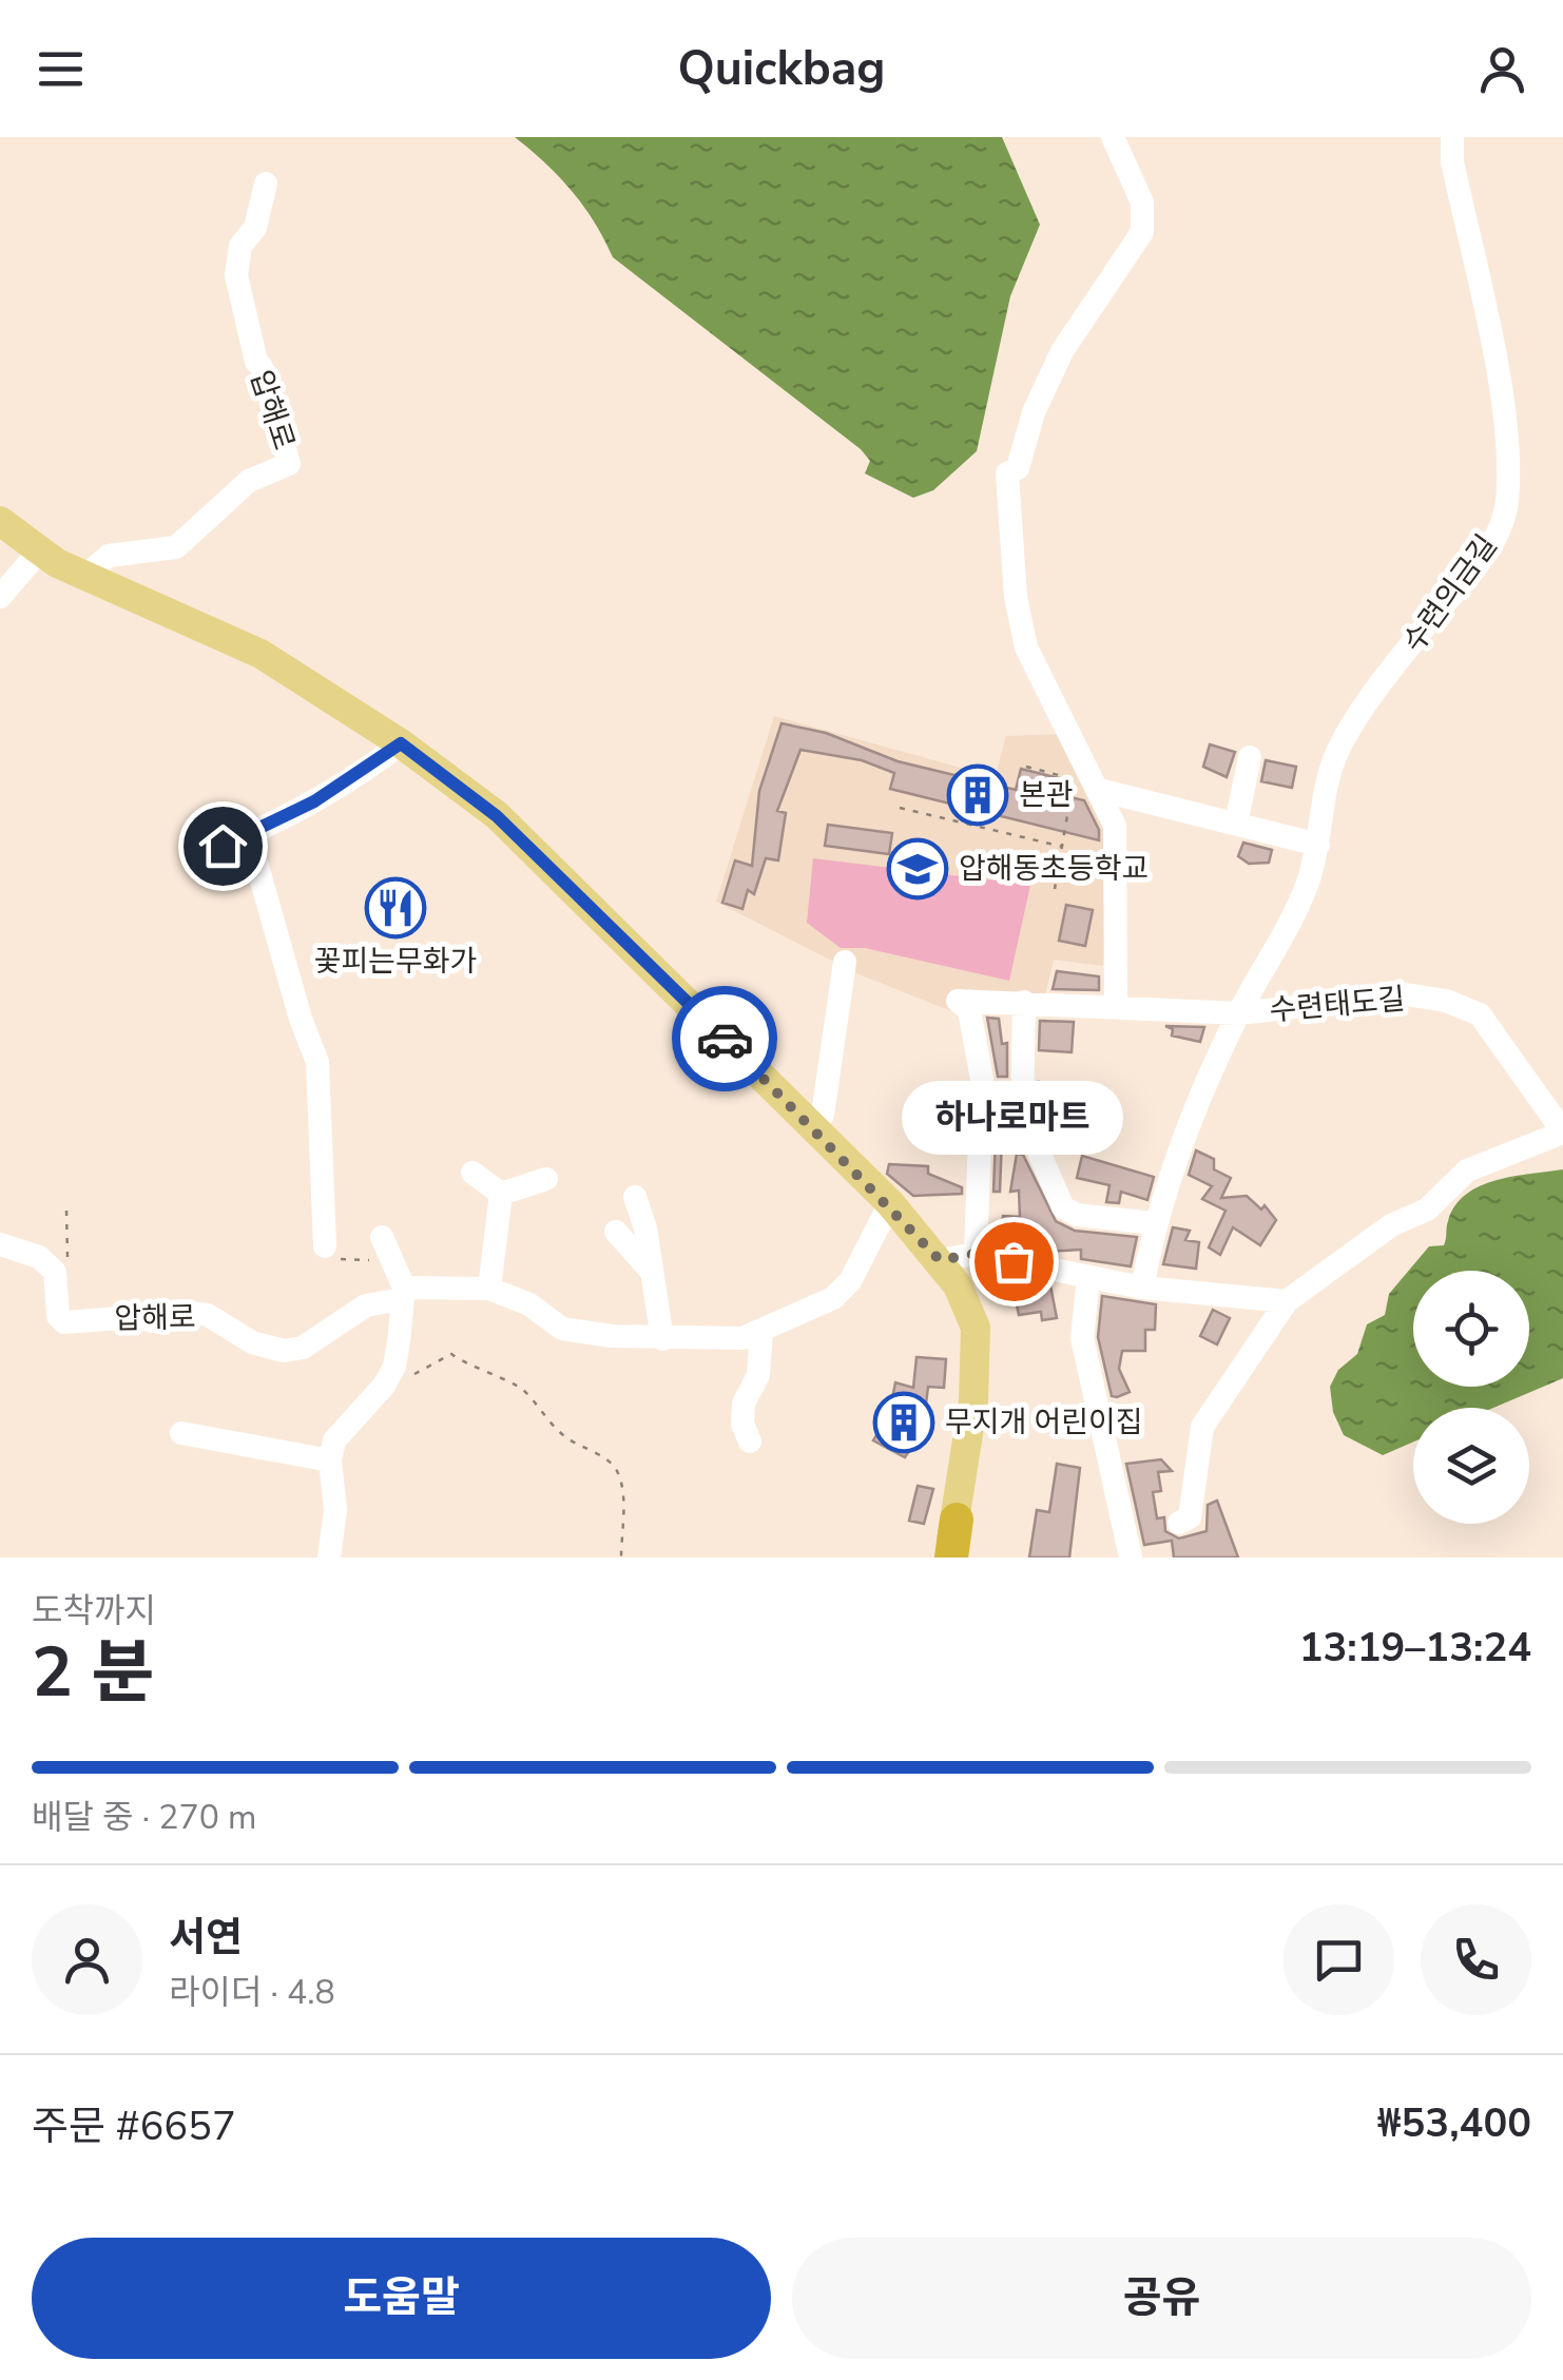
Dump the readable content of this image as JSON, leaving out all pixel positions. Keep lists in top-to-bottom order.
{
  "streets": {
    "street": ["압해로", "수련의금길", "수련태도길"]
  },
  "crossings": [
    ["수련의금길", "수련태도길"]
  ],
  "places": {
    "building": ["본관", "무지개 어린이집"],
    "school or university": ["압해동초등학교"],
    "restaurant": ["꽃피는무화가"],
    "other": ["하나로마트"]
  },
  "page": {
    "header": "Quickbag",
    "bubble": "하나로마트",
    "heading": ["2 분", "도착까지", "13:19–13:24"],
    "panel": [
      "서연",
      "라이더 · 4.8",
      "주문 #6657",
      "₩53,400"
    ],
    "bar": "배달 중 · 270 m",
    "buttons": ["도움말", "공유"]
  }
}
